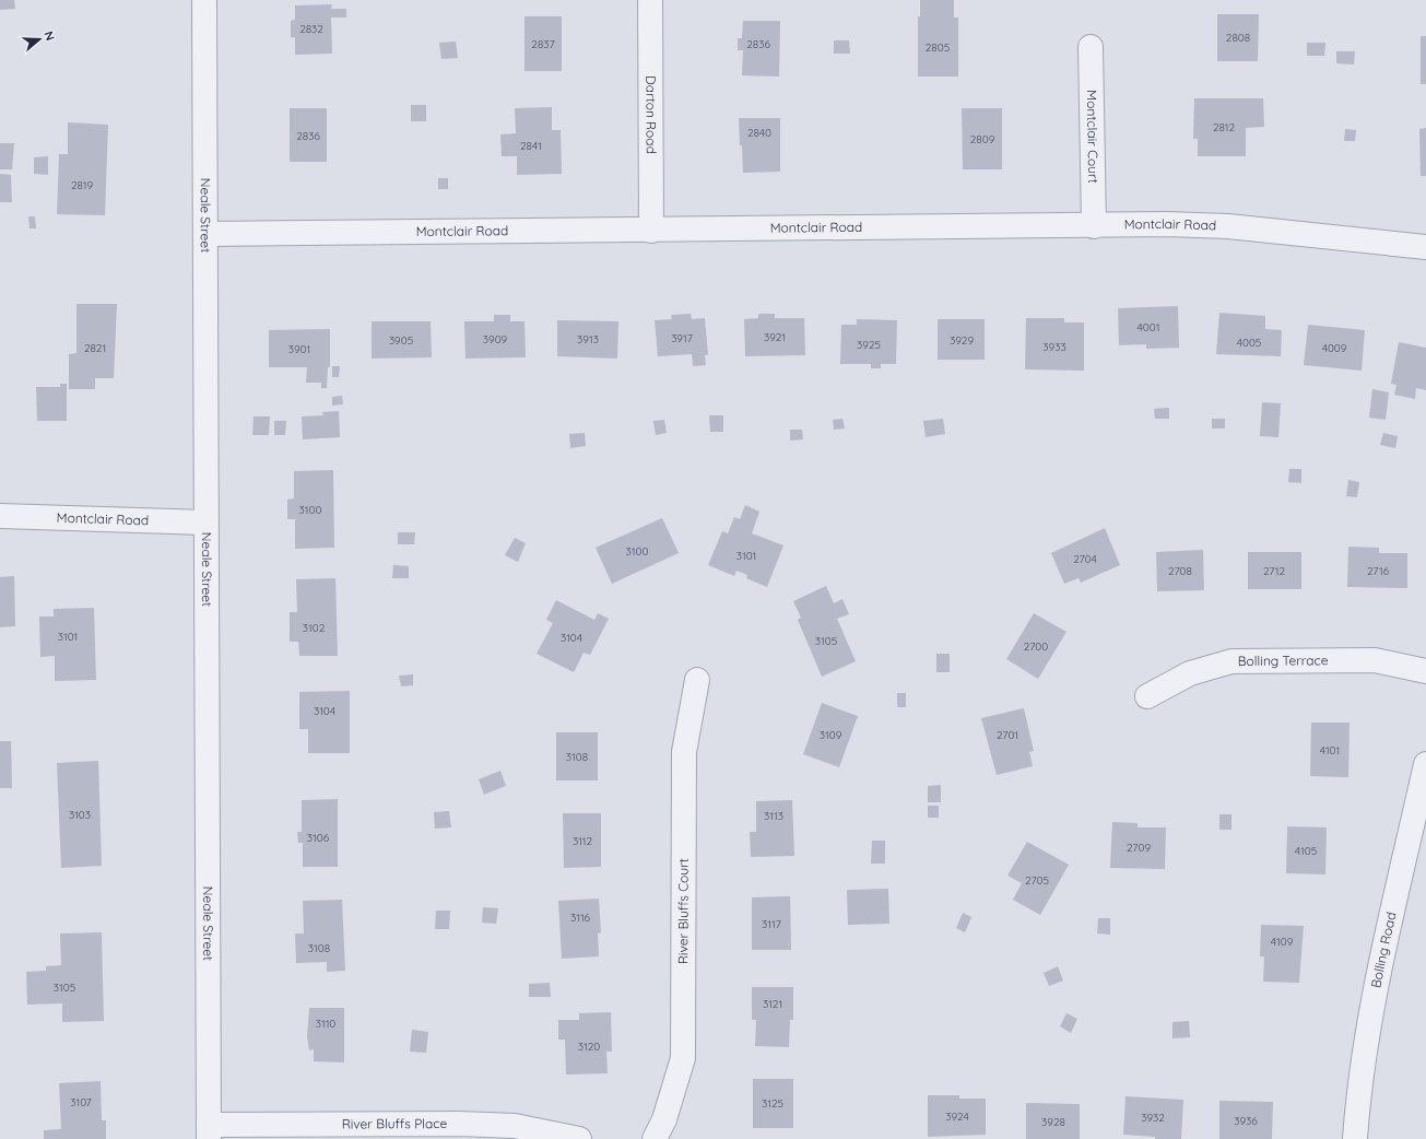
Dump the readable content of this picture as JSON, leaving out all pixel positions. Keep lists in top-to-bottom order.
{
  "streets": {
    "street": [
      "Darton Road",
      "Montclair Court",
      "Neale Street",
      "Montclair Road",
      "Bolling Terrace",
      "River Bluffs Court",
      "Bolling Road",
      "River Bluffs Place"
    ]
  },
  "crossings": [
    ["Darton Road", "Montclair Road"],
    ["Montclair Court", "Montclair Road"],
    ["Neale Street", "Montclair Road"],
    ["Neale Street", "River Bluffs Place"]
  ],
  "house_numbers": [
    "2832",
    "2808",
    "2837",
    "2836",
    "2805",
    "2812",
    "2840",
    "2836",
    "2809",
    "2841",
    "2819",
    "4001",
    "3921",
    "3917",
    "3909",
    "3913",
    "3905",
    "3929",
    "4005",
    "3925",
    "3933",
    "2821",
    "4009",
    "3901",
    "3100",
    "3100",
    "3101",
    "2704",
    "2708",
    "2712",
    "2716",
    "3102",
    "3101",
    "3104",
    "3105",
    "2700",
    "3104",
    "3109",
    "2701",
    "4101",
    "3108",
    "3103",
    "3113",
    "3106",
    "3112",
    "2709",
    "4105",
    "2705",
    "3116",
    "3117",
    "4109",
    "3108",
    "3105",
    "3121",
    "3110",
    "3120",
    "3107",
    "3125",
    "3924",
    "3932",
    "3936",
    "3928"
  ],
  "north": "right"
}
